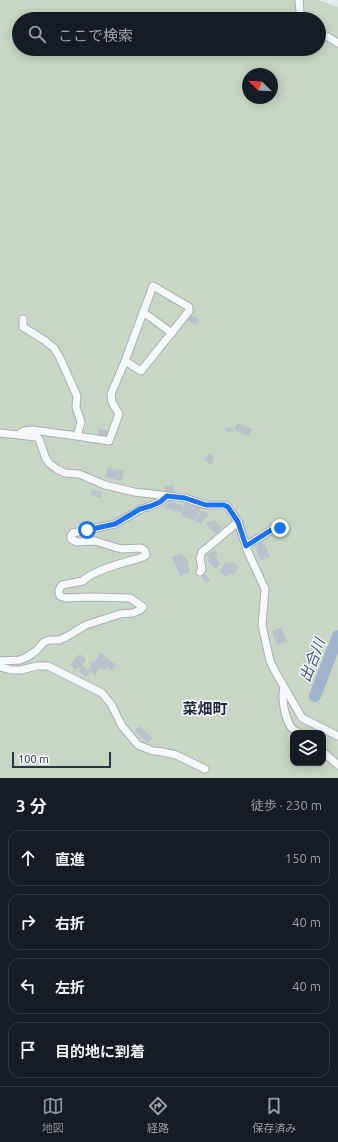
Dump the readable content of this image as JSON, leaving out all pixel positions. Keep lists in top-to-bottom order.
{
  "districts": ["菜畑町"],
  "water": ["出合川"],
  "scale_bar": "100 m",
  "north": "top left",
  "page": {
    "search": "ここで検索",
    "scale": "100 m",
    "heading": ["3 分", "徒歩 · 230 m"],
    "list": [
      ["直進", "150 m"],
      ["右折", "40 m"],
      ["左折", "40 m"],
      "目的地に到着"
    ],
    "nav": ["地図", "経路", "保存済み"]
  }
}
